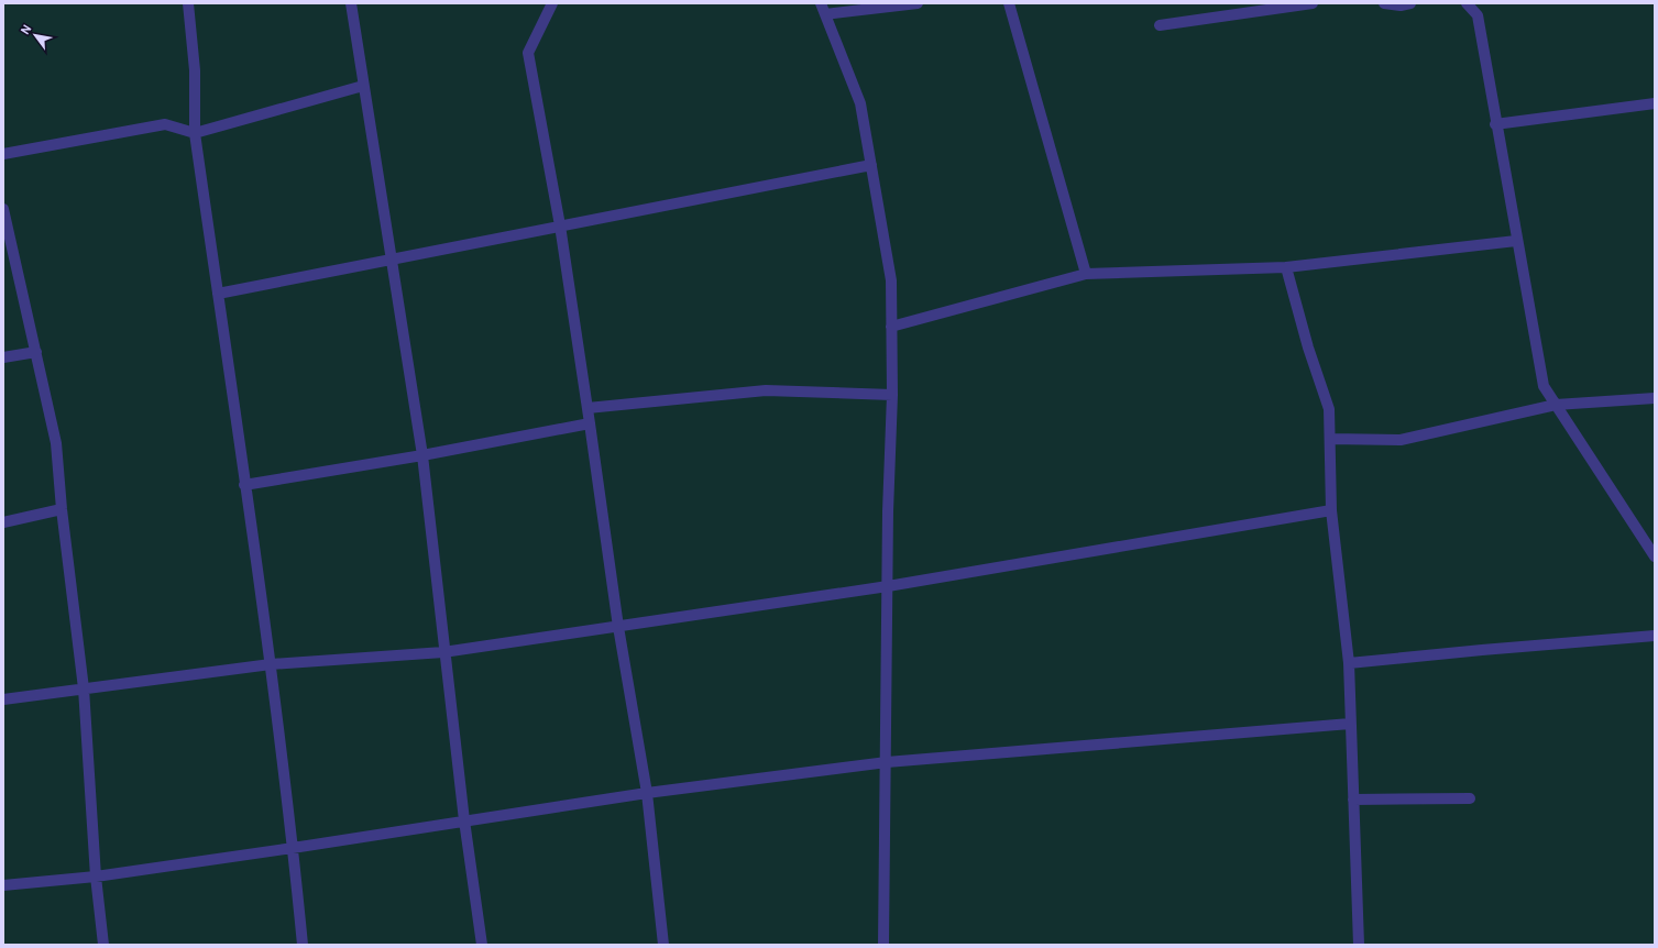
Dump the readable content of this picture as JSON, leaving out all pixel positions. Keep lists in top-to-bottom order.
{
  "north": "top left"
}
